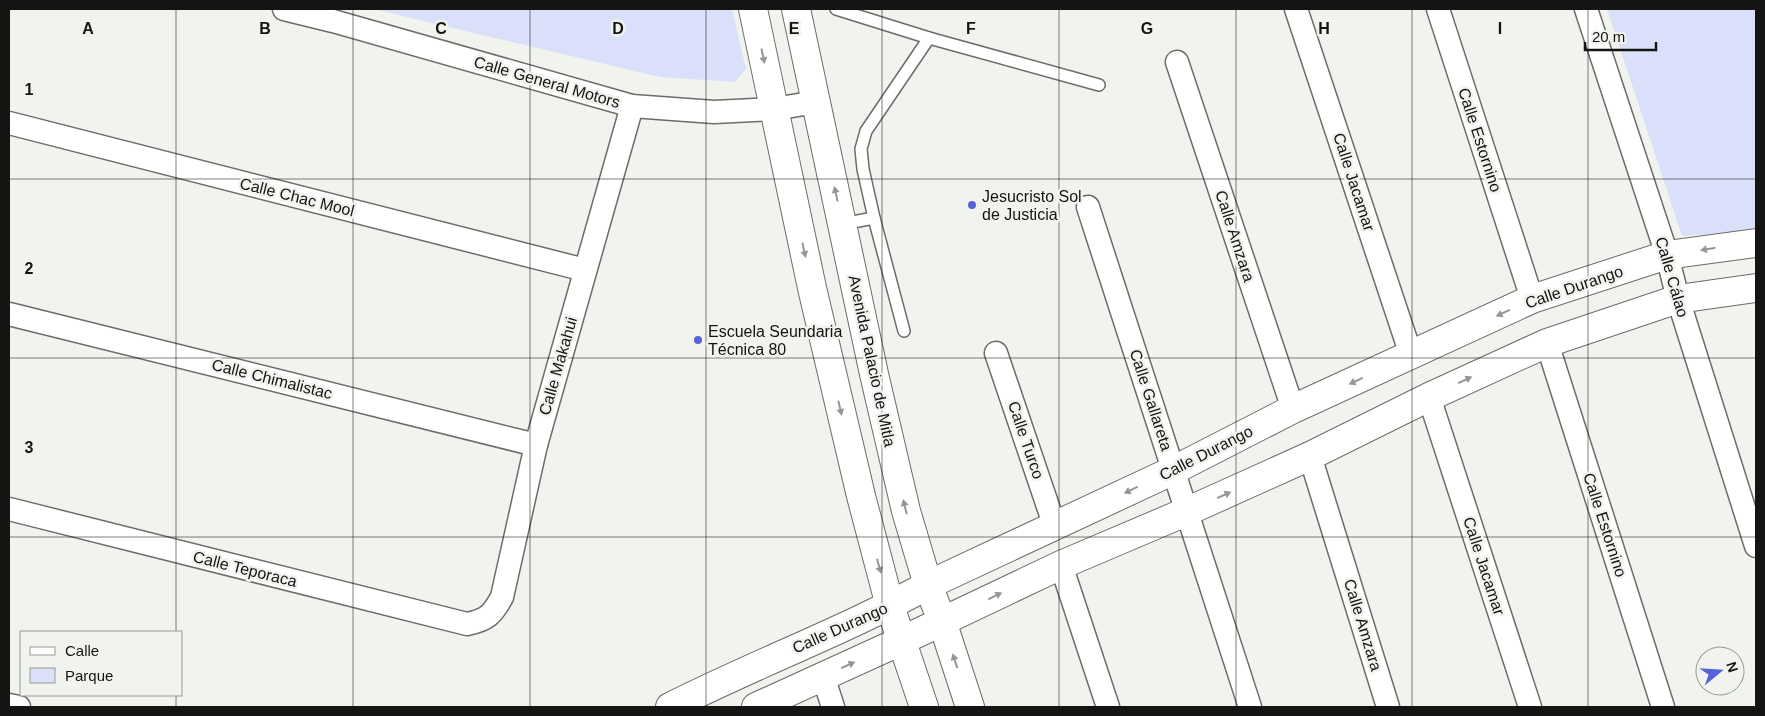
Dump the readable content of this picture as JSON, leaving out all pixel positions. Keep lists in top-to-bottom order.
{
  "streets": {
    "main road": ["Calle Durango", "Avenida Palacio de Mitla"],
    "street": [
      "Calle General Motors",
      "Calle Estornino",
      "Calle Jacamar",
      "Calle Chac Mool",
      "Calle Amzara",
      "Calle Cálao",
      "Calle Makahui",
      "Calle Chimalistac",
      "Calle Gallareta",
      "Calle Turco",
      "Calle Teporaca"
    ]
  },
  "crossings": [
    ["Calle General Motors", "Avenida Palacio de Mitla"],
    ["Calle General Motors", "Calle Makahui"],
    ["Calle Estornino", "Calle Durango"],
    ["Calle Jacamar", "Calle Durango"],
    ["Calle Chac Mool", "Calle Makahui"],
    ["Calle Amzara", "Calle Durango"],
    ["Calle Cálao", "Calle Durango"],
    ["Calle Durango", "Avenida Palacio de Mitla"],
    ["Calle Durango", "Calle Gallareta"],
    ["Calle Durango", "Calle Turco"],
    ["Calle Makahui", "Calle Chimalistac"],
    ["Calle Makahui", "Calle Teporaca"]
  ],
  "places": ["Jesucristo Sol de Justicia", "Escuela Seundaria Técnica 80"],
  "legend": ["Calle", "Parque"],
  "scale_bar": "20 m",
  "north": "right",
  "grid": {
    "columns": [
      "A",
      "B",
      "C",
      "D",
      "E",
      "F",
      "G",
      "H",
      "I"
    ],
    "rows": ["1", "2", "3"]
  }
}
